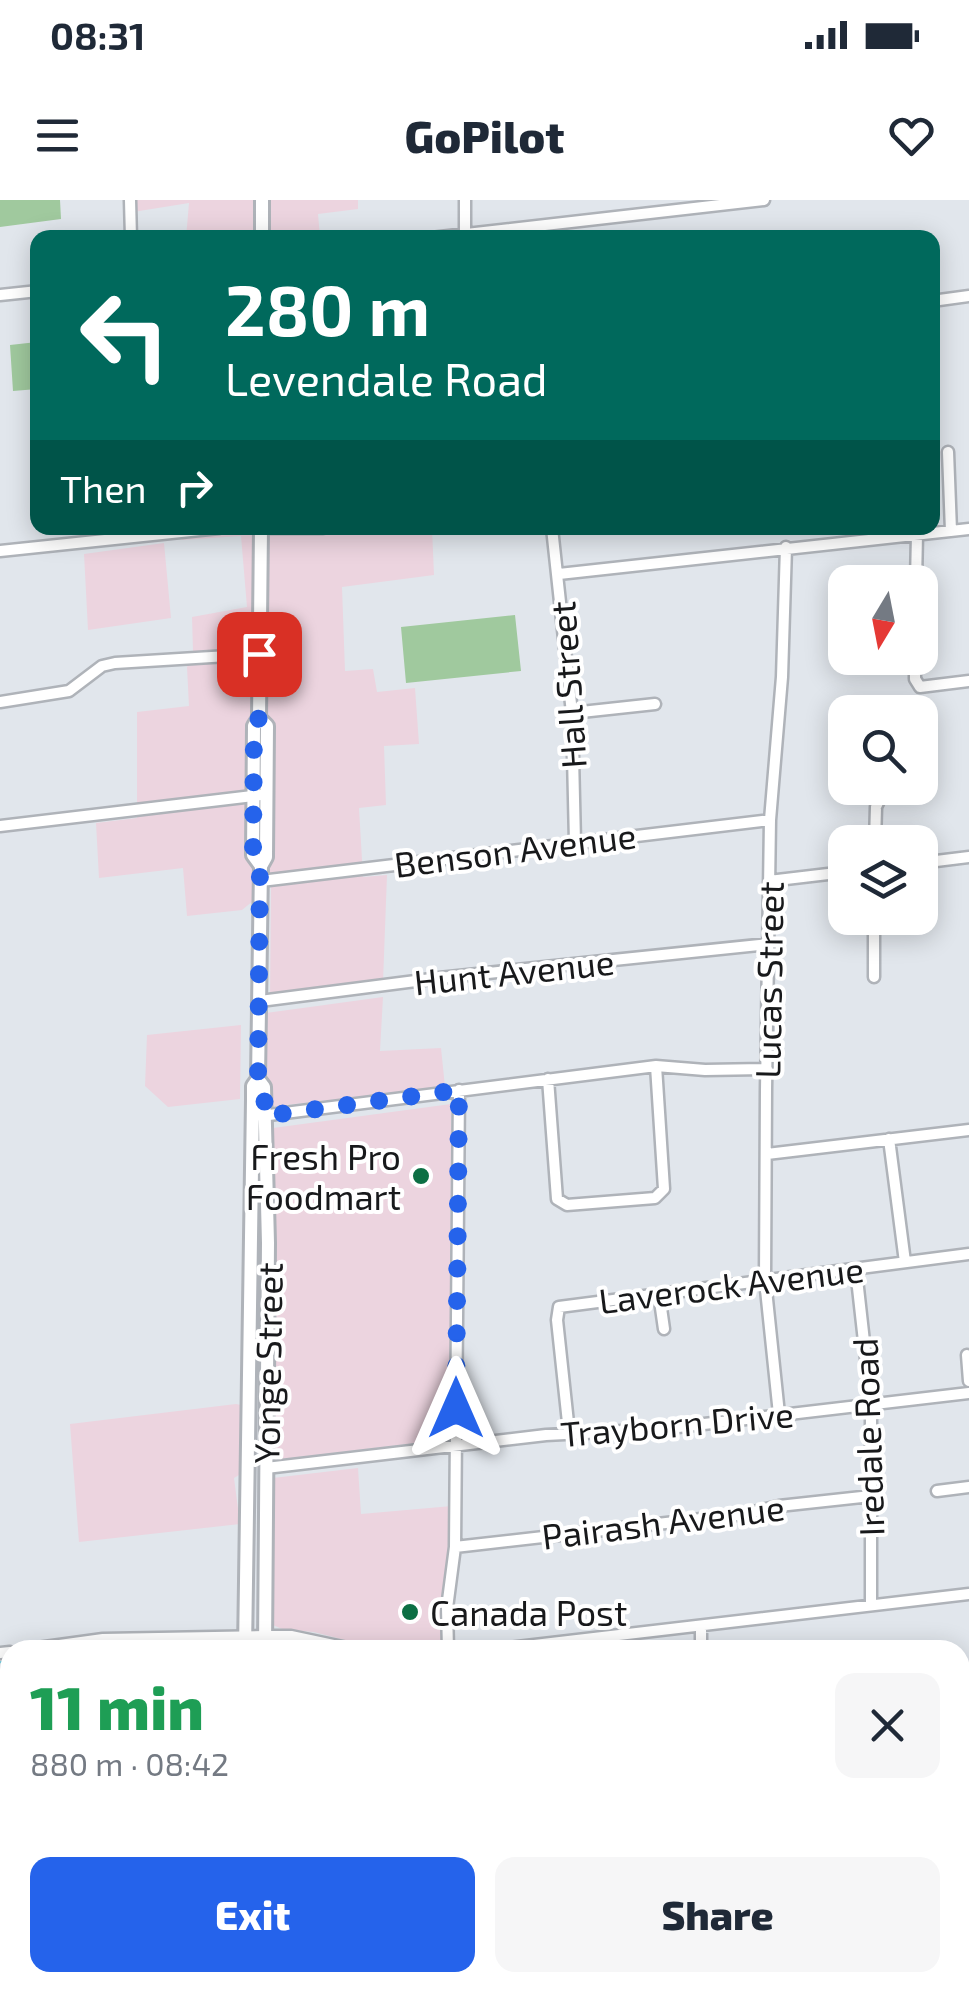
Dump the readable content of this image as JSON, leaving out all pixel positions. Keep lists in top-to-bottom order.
{
  "streets": {
    "main road": ["Yonge Street"],
    "street": [
      "Hall Street",
      "Benson Avenue",
      "Hunt Avenue",
      "Lucas Street",
      "Laverock Avenue",
      "Trayborn Drive",
      "Iredale Road",
      "Pairash Avenue"
    ]
  },
  "crossings": [
    ["Hall Street", "Benson Avenue"],
    ["Benson Avenue", "Lucas Street"],
    ["Benson Avenue", "Yonge Street"],
    ["Hunt Avenue", "Lucas Street"],
    ["Hunt Avenue", "Yonge Street"],
    ["Lucas Street", "Laverock Avenue"],
    ["Lucas Street", "Trayborn Drive"],
    ["Laverock Avenue", "Trayborn Drive"],
    ["Laverock Avenue", "Iredale Road"],
    ["Yonge Street", "Trayborn Drive"],
    ["Trayborn Drive", "Iredale Road"],
    ["Iredale Road", "Pairash Avenue"]
  ],
  "places": ["Fresh Pro Foodmart", "Canada Post"],
  "north": "bottom",
  "page": {
    "status": "08:31",
    "header": "GoPilot",
    "turn": ["280 m", "Levendale Road"],
    "then": "Then",
    "heading": ["11 min", "880 m · 08:42"],
    "buttons": ["Exit", "Share"]
  }
}
